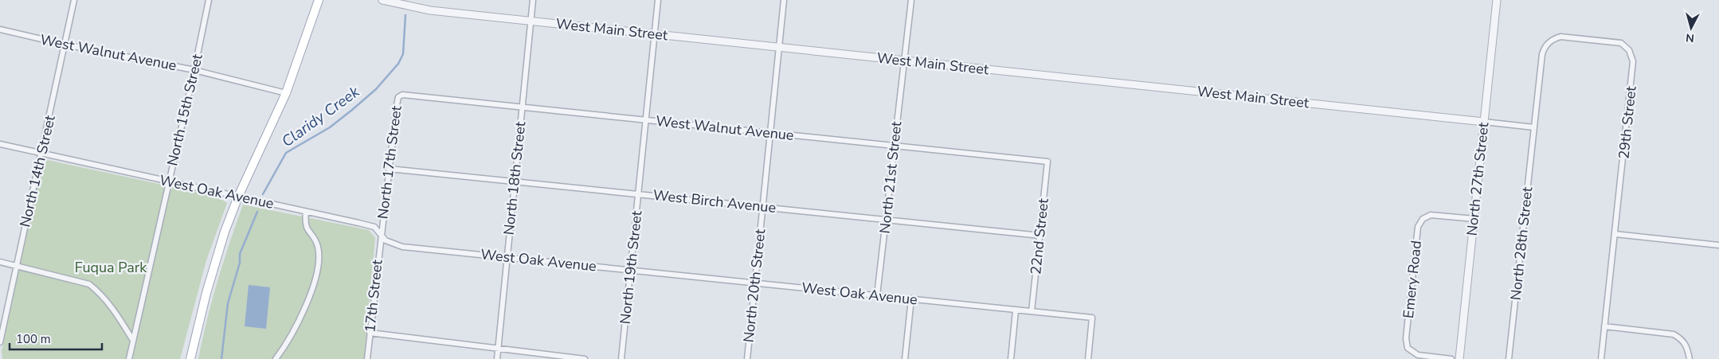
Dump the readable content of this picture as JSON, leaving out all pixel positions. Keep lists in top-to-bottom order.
{
  "streets": {
    "street": [
      "West Main Street",
      "West Walnut Avenue",
      "North 15th Street",
      "29th Street",
      "North 17th Street",
      "North 14th Street",
      "North 21st Street",
      "North 18th Street",
      "North 27th Street",
      "West Oak Avenue",
      "West Birch Avenue",
      "22nd Street",
      "North 28th Street",
      "North 19th Street",
      "Emery Road",
      "North 20th Street",
      "17th Street"
    ]
  },
  "crossings": [
    ["West Main Street", "North 21st Street"],
    ["West Main Street", "North 18th Street"],
    ["West Main Street", "North 27th Street"],
    ["West Main Street", "North 19th Street"],
    ["West Main Street", "North 20th Street"],
    ["West Walnut Avenue", "North 15th Street"],
    ["West Walnut Avenue", "North 17th Street"],
    ["West Walnut Avenue", "North 14th Street"],
    ["West Walnut Avenue", "North 21st Street"],
    ["West Walnut Avenue", "North 18th Street"],
    ["West Walnut Avenue", "22nd Street"],
    ["West Walnut Avenue", "North 19th Street"],
    ["West Walnut Avenue", "North 20th Street"],
    ["North 15th Street", "West Oak Avenue"],
    ["29th Street", "North 28th Street"],
    ["North 17th Street", "West Oak Avenue"],
    ["North 17th Street", "West Birch Avenue"],
    ["North 17th Street", "17th Street"],
    ["North 14th Street", "West Oak Avenue"],
    ["North 21st Street", "West Oak Avenue"],
    ["North 21st Street", "West Birch Avenue"],
    ["North 18th Street", "West Oak Avenue"],
    ["North 18th Street", "West Birch Avenue"],
    ["North 27th Street", "Emery Road"],
    ["West Oak Avenue", "22nd Street"],
    ["West Oak Avenue", "North 19th Street"],
    ["West Oak Avenue", "North 20th Street"],
    ["West Oak Avenue", "17th Street"],
    ["West Birch Avenue", "22nd Street"],
    ["West Birch Avenue", "North 19th Street"],
    ["West Birch Avenue", "North 20th Street"]
  ],
  "water": ["Claridy Creek"],
  "parks": ["Fuqua Park"],
  "scale_bar": "100 m",
  "north": "bottom"
}
